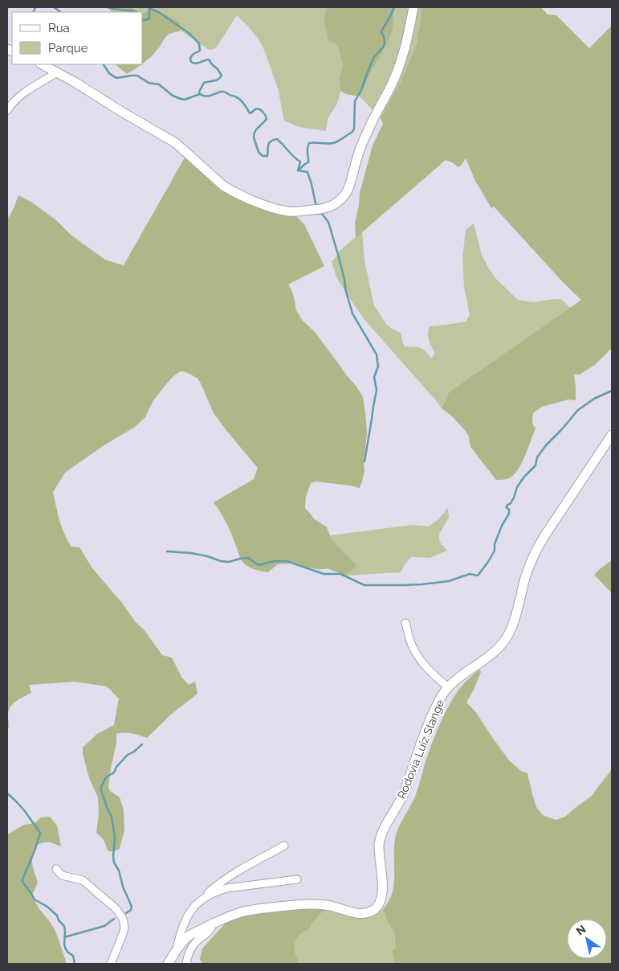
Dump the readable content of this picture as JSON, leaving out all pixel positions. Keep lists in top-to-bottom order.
{
  "streets": {
    "street": ["Rodovia Luiz Stange"]
  },
  "legend": ["Rua", "Parque"],
  "north": "top left"
}
